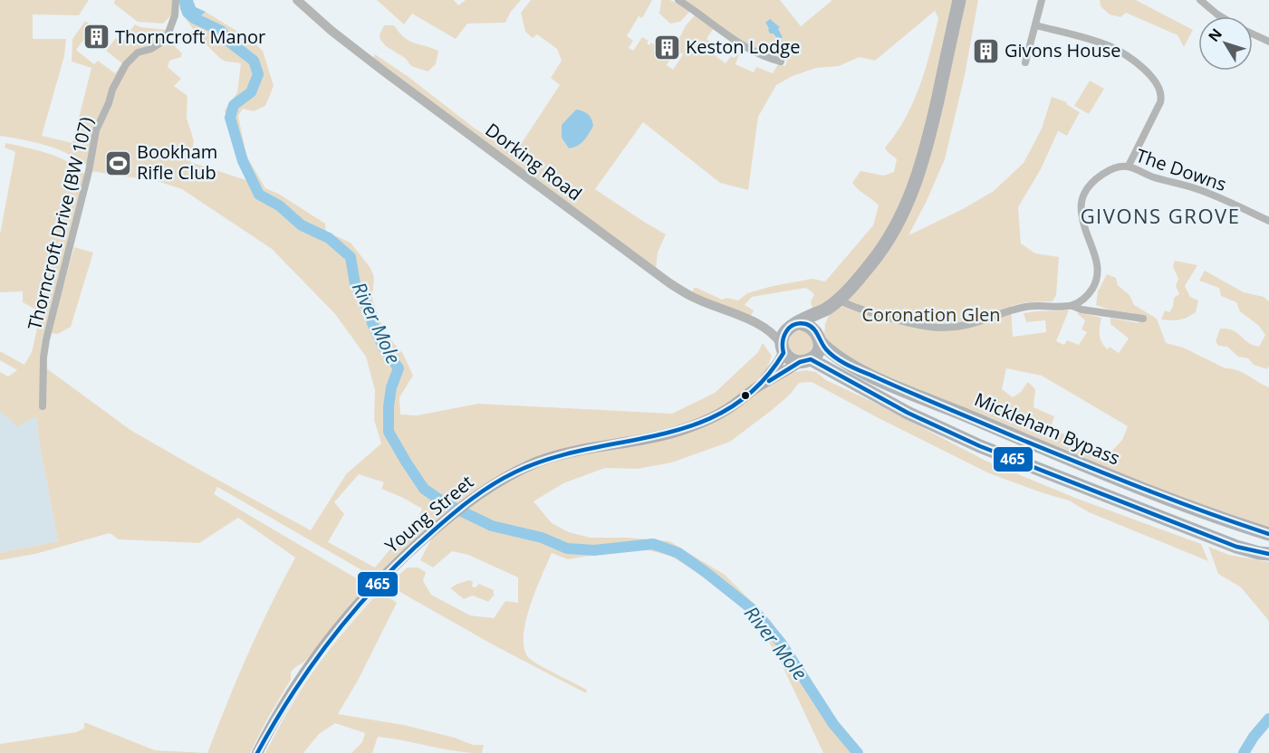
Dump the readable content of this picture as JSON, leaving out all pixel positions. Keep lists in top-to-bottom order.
{
  "streets": {
    "highway": ["Mickleham Bypass"],
    "main road": ["Dorking Road", "Young Street"],
    "street": ["The Downs", "Thorncroft Drive (BW 107)"]
  },
  "crossings": [
    ["Dorking Road", "Mickleham Bypass"],
    ["Dorking Road", "Young Street"],
    ["Mickleham Bypass", "Young Street"]
  ],
  "districts": ["GIVONS GROVE"],
  "water": ["River Mole"],
  "parks": ["Coronation Glen"],
  "places": {
    "building": ["Thorncroft Manor", "Keston Lodge", "Givons House"],
    "sports": ["Bookham Rifle Club"]
  },
  "lines": ["transit line 465"],
  "north": "top left"
}
